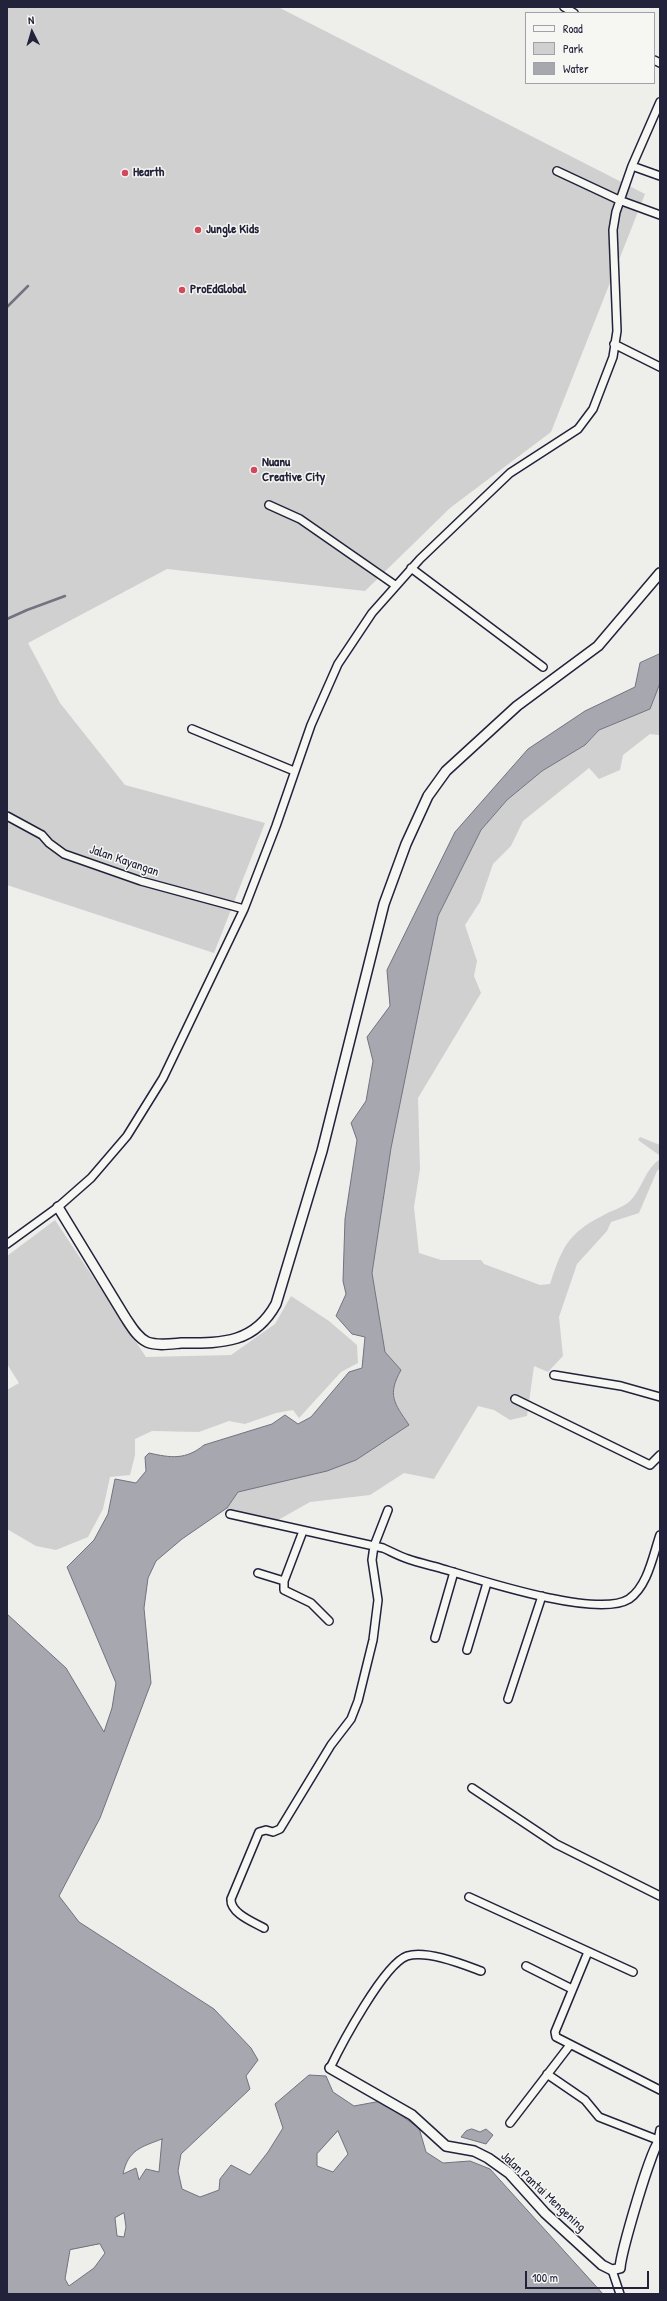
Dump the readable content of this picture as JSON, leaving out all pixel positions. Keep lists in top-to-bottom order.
{
  "streets": {
    "street": ["Jalan Kayangan", "Jalan Pantai Mengening"]
  },
  "places": [
    "Hearth",
    "Jungle Kids",
    "ProEdGlobal",
    "Nuanu Creative City"
  ],
  "legend": ["Road", "Park", "Water"],
  "scale_bar": "100 m",
  "north": "top"
}
